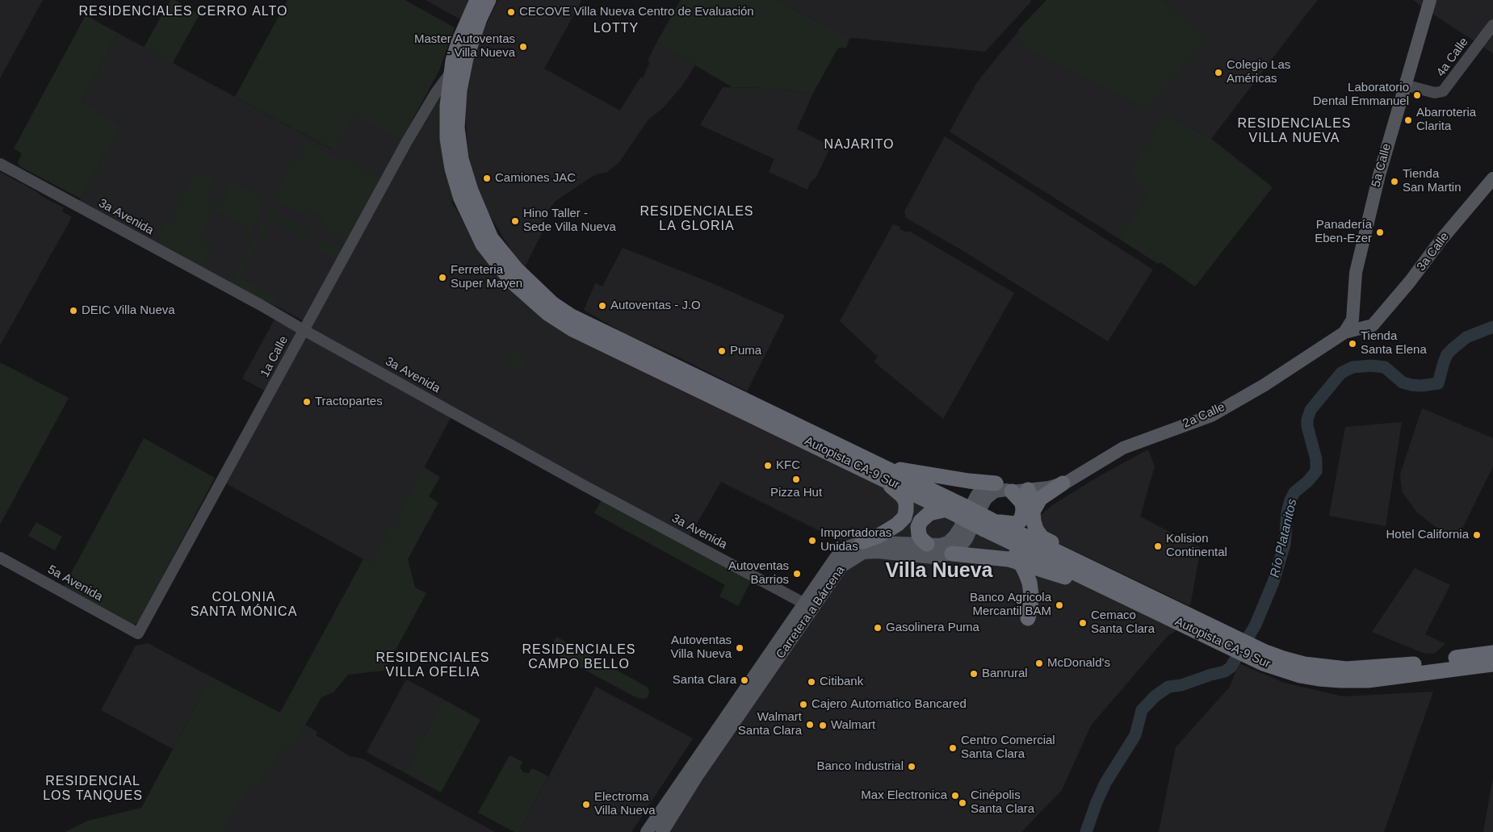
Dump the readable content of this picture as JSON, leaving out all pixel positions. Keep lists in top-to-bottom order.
{
  "streets": {
    "highway": ["Autopista CA-9 Sur"],
    "main road": [
      "5a Calle",
      "3a Calle",
      "2a Calle",
      "Carretera a Bárcena"
    ],
    "street": [
      "4a Calle",
      "3a Avenida",
      "1a Calle",
      "5a Avenida"
    ]
  },
  "crossings": [
    ["4a Calle", "5a Calle"],
    ["5a Calle", "3a Calle"],
    ["5a Calle", "2a Calle"],
    ["3a Avenida", "1a Calle"],
    ["3a Avenida", "Carretera a Bárcena"],
    ["1a Calle", "Autopista CA-9 Sur"],
    ["1a Calle", "5a Avenida"],
    ["2a Calle", "Carretera a Bárcena"]
  ],
  "districts": [
    "RESIDENCIALES CERRO ALTO",
    "LOTTY",
    "RESIDENCIALES VILLA NUEVA",
    "NAJARITO",
    "RESIDENCIALES LA GLORIA",
    "Villa Nueva",
    "COLONIA SANTA MÓNICA",
    "RESIDENCIALES CAMPO BELLO",
    "RESIDENCIALES VILLA OFELIA",
    "RESIDENCIAL LOS TANQUES"
  ],
  "water": ["Río Platanitos"],
  "places": [
    "CECOVE Villa Nueva Centro de Evaluación",
    "Master Autoventas - Villa Nueva",
    "Colegio Las Américas",
    "Laboratorio Dental Emmanuel",
    "Abarroteria Clarita",
    "Camiones JAC",
    "Tienda San Martin",
    "Hino Taller - Sede Villa Nueva",
    "Panadería Eben-Ezer",
    "Ferreteria Super Mayen",
    "Autoventas - J.O",
    "DEIC Villa Nueva",
    "Tienda Santa Elena",
    "Puma",
    "Tractopartes",
    "KFC",
    "Pizza Hut",
    "Hotel California",
    "Importadoras Unidas",
    "Kolision Continental",
    "Autoventas Barrios",
    "Banco Agricola Mercantil BAM",
    "Cemaco Santa Clara",
    "Gasolinera Puma",
    "Autoventas Villa Nueva",
    "McDonald's",
    "Banrural",
    "Santa Clara",
    "Citibank",
    "Cajero Automatico Bancared",
    "Walmart Santa Clara",
    "Walmart",
    "Centro Comercial Santa Clara",
    "Banco Industrial",
    "Max Electronica",
    "Cinépolis Santa Clara",
    "Electroma Villa Nueva"
  ]
}
